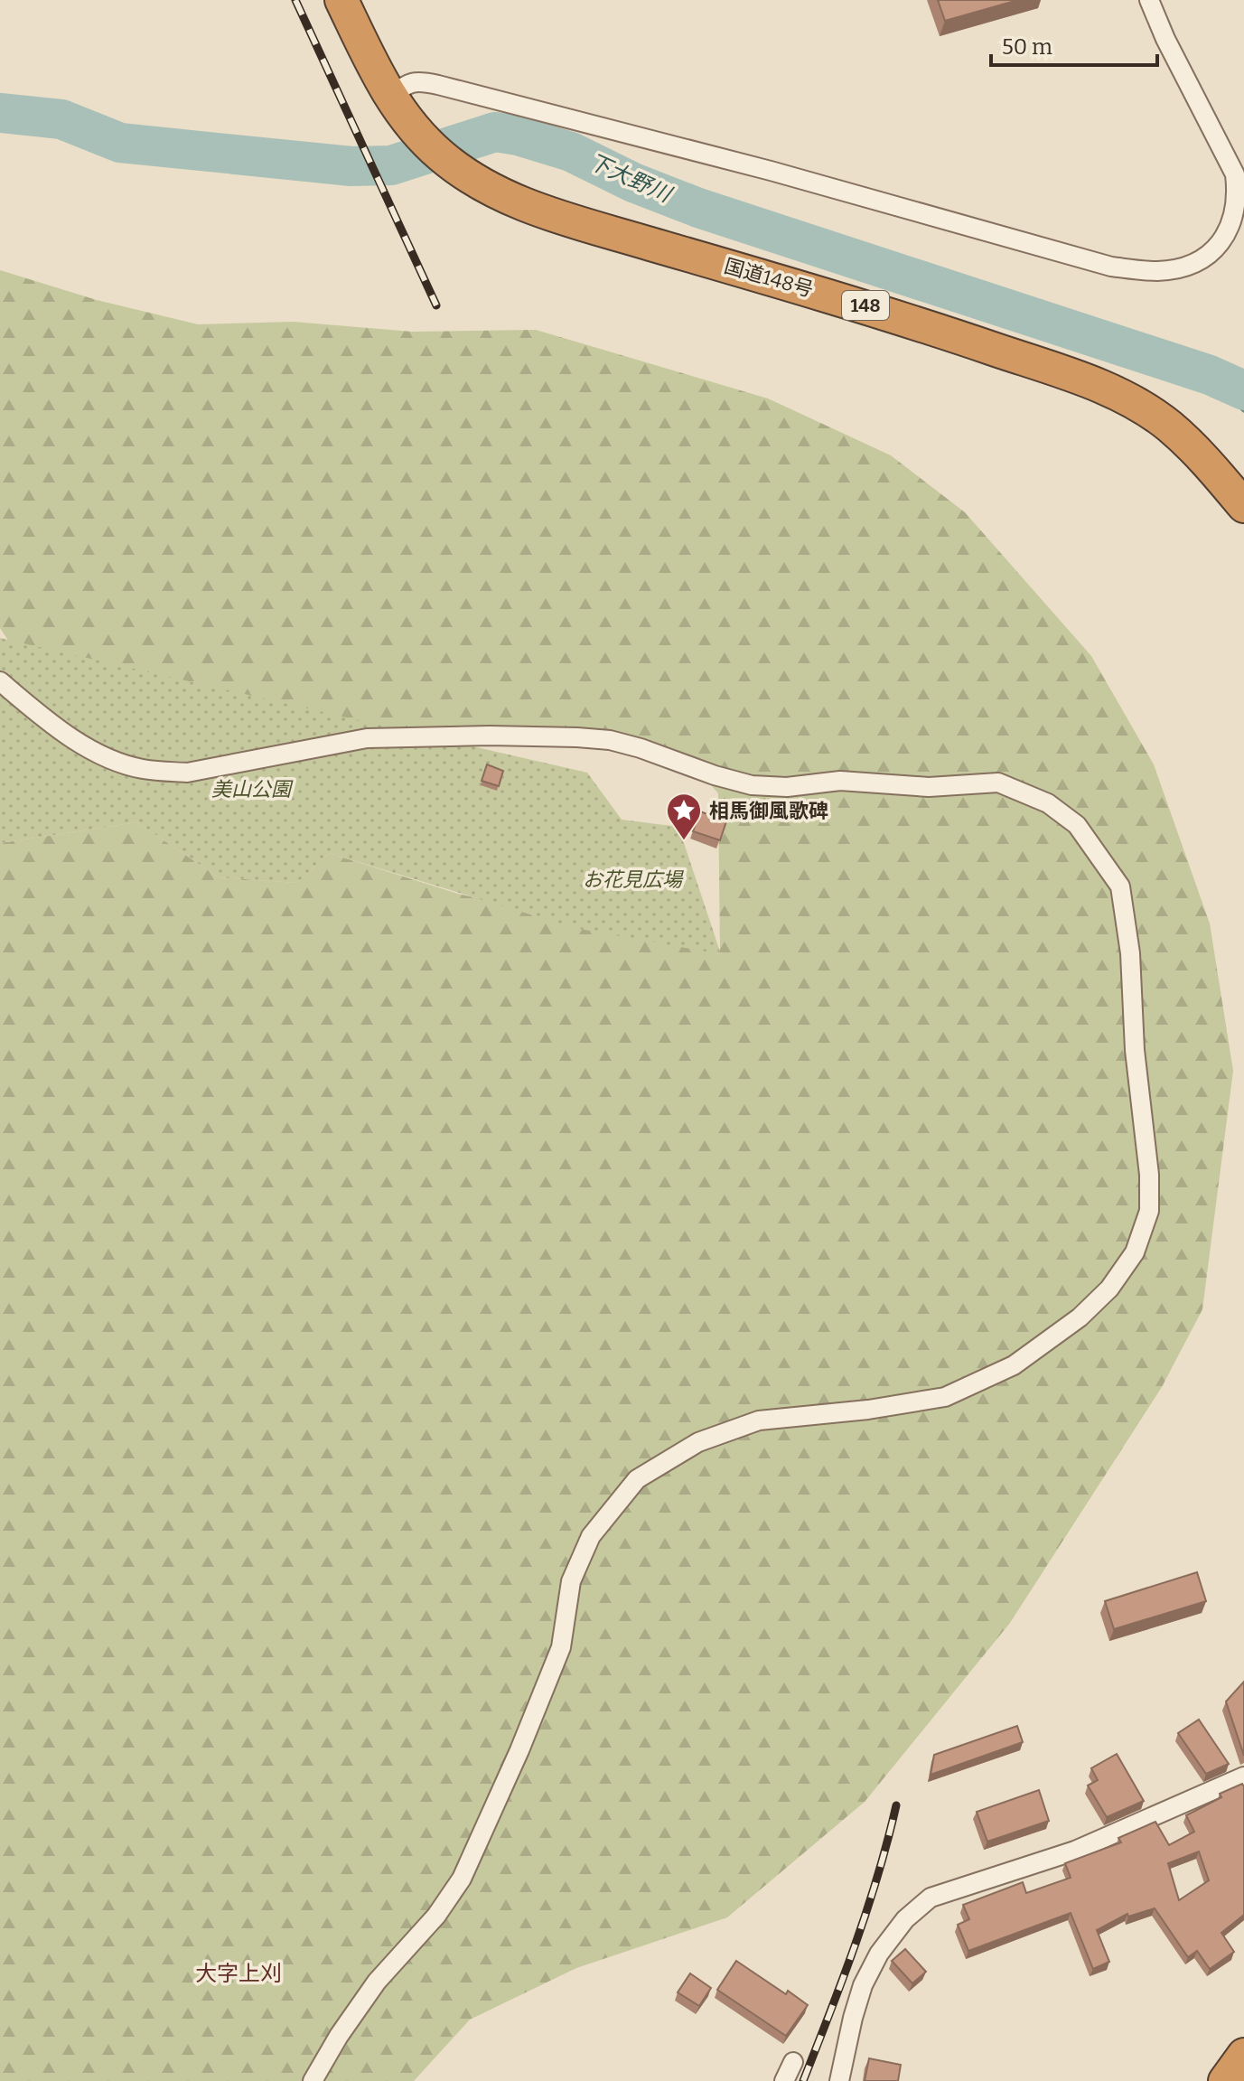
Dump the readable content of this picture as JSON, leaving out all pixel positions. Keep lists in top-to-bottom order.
{
  "streets": {
    "highway": ["国道148号", "148"]
  },
  "districts": ["大字上刈"],
  "water": ["下大野川"],
  "parks": ["美山公園", "お花見広場"],
  "places": {
    "place": ["相馬御風歌碑"]
  },
  "scale_bar": "50 m"
}
